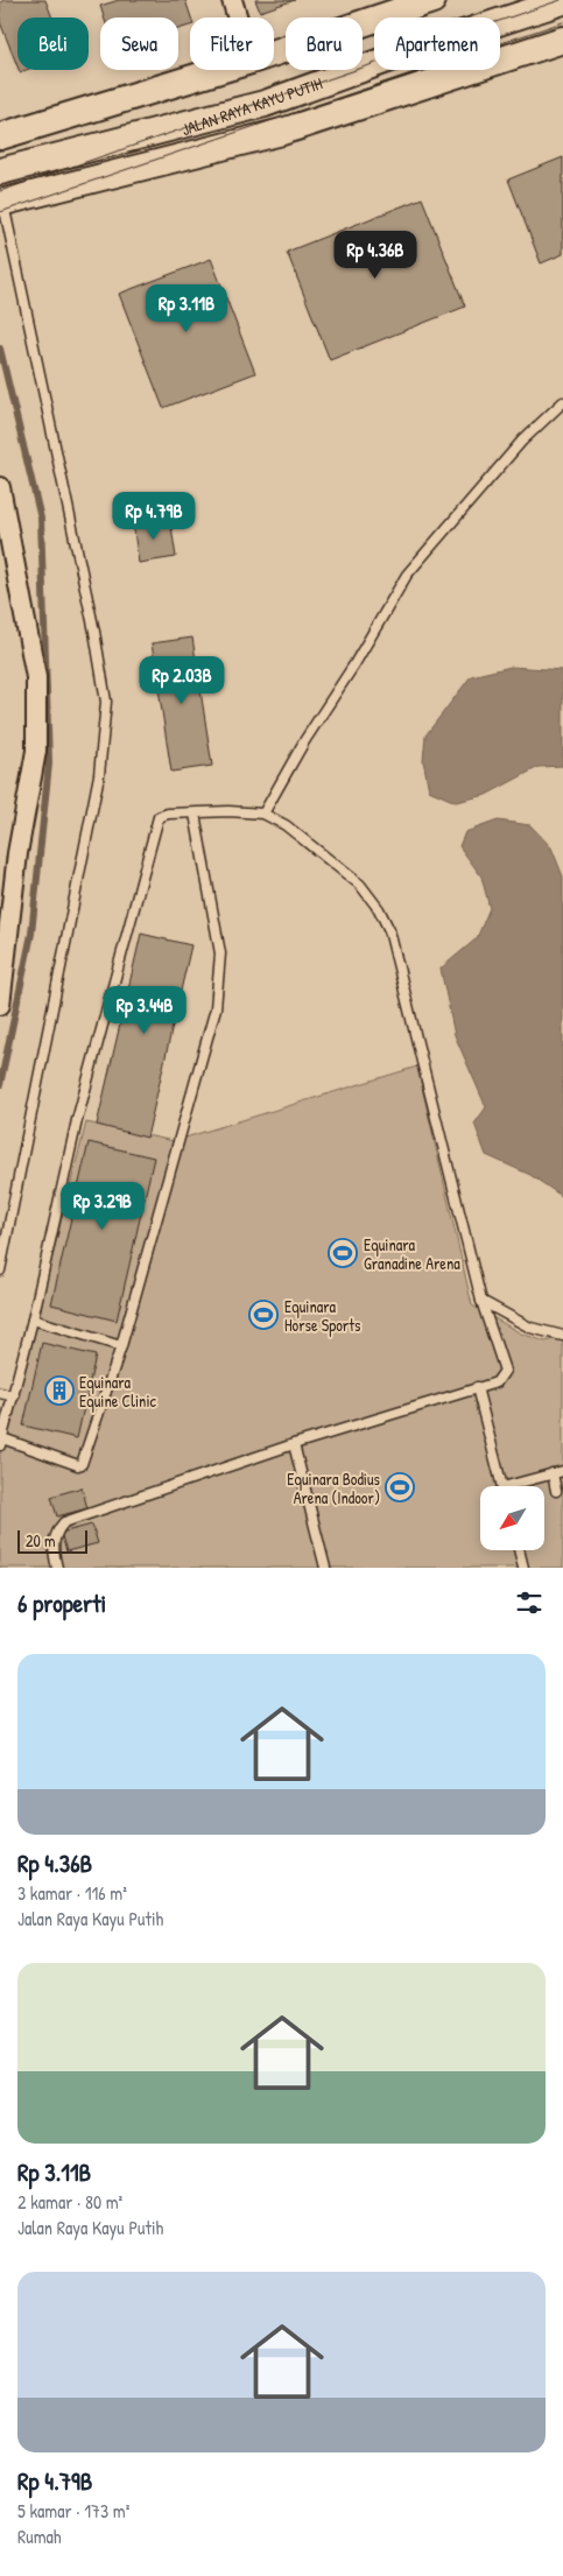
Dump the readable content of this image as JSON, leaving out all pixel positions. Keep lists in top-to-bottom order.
{
  "streets": {
    "main road": ["JALAN RAYA KAYU PUTIH"]
  },
  "places": {
    "sports": ["Equinara Granadine Arena", "Equinara Horse Sports", "Equinara Bodius Arena (Indoor)"],
    "building": ["Equinara Equine Clinic"]
  },
  "scale_bar": "20 m",
  "north": "bottom left",
  "page": {
    "chip": [
      "Beli",
      "Sewa",
      "Filter",
      "Baru",
      "Apartemen"
    ],
    "price": [
      "Rp 4.36B",
      "Rp 3.11B",
      "Rp 4.79B",
      "Rp 2.03B",
      "Rp 3.44B",
      "Rp 3.29B"
    ],
    "scale": "20 m",
    "heading": "6 properti",
    "list": [
      {
        "name": "Rp 4.36B",
        "note": "3 kamar · 116 m² · Jalan Raya Kayu Putih"
      },
      {
        "name": "Rp 3.11B",
        "note": "2 kamar · 80 m² · Jalan Raya Kayu Putih"
      },
      {
        "name": "Rp 4.79B",
        "note": "5 kamar · 173 m² · Rumah"
      }
    ]
  }
}
